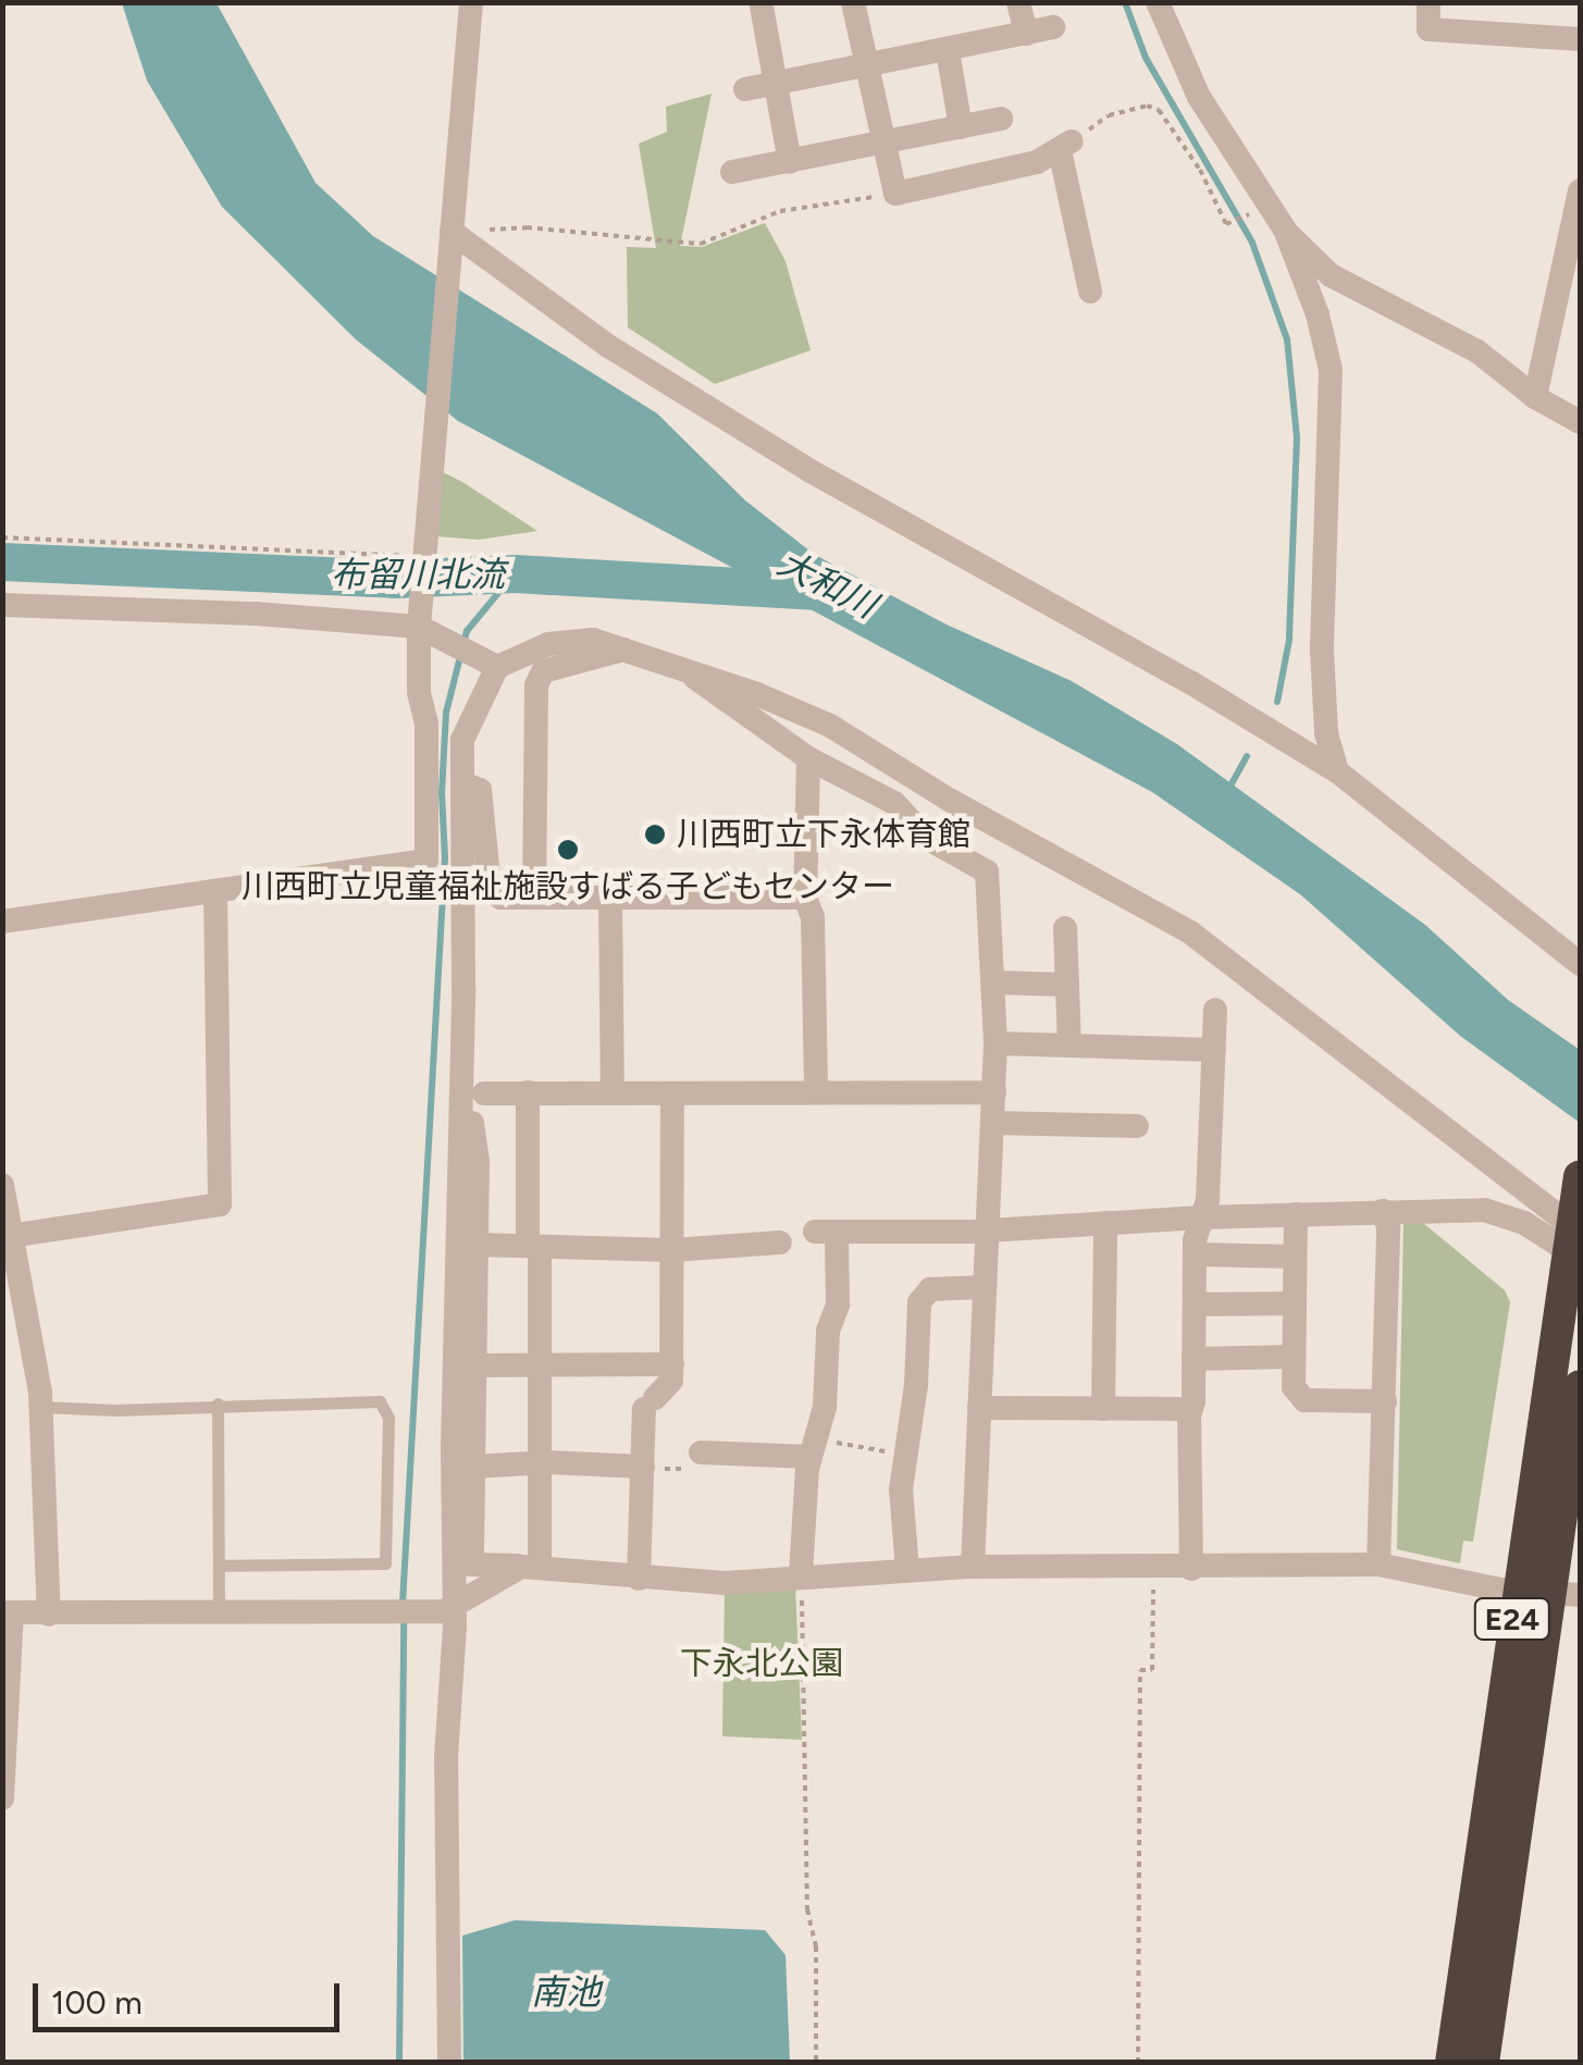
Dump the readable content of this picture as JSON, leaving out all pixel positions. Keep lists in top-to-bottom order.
{
  "streets": {
    "highway": ["E24"]
  },
  "water": ["布留川北流", "大和川", "南池"],
  "parks": ["下永北公園"],
  "places": ["川西町立下永体育館", "川西町立児童福祉施設すばる子どもセンター"],
  "scale_bar": "100 m"
}
